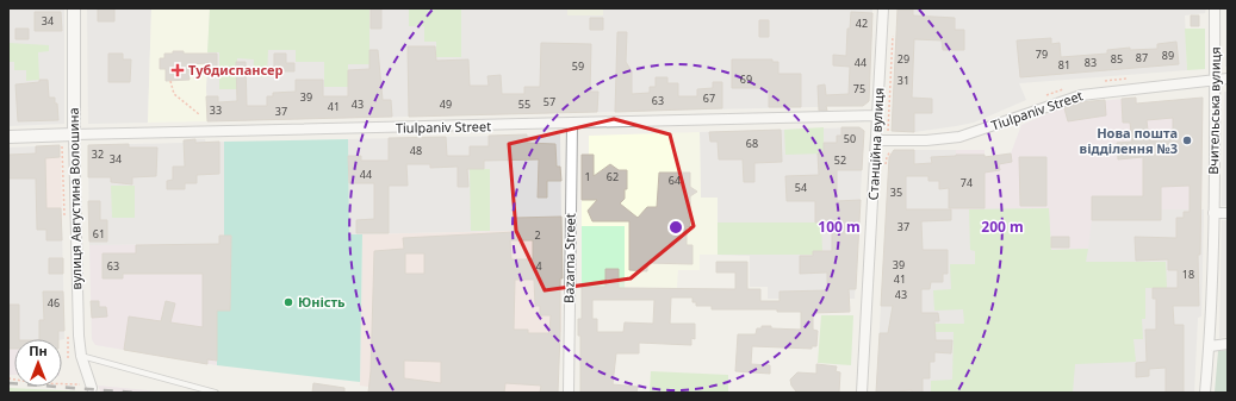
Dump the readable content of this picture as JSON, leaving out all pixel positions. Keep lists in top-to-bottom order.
{
  "streets": {
    "street": [
      "Tiulpaniv Street",
      "Вчительська вулиця",
      "Станційна вулиця",
      "вулиця Августина Волошина",
      "Bazarna Street"
    ]
  },
  "crossings": [
    ["Tiulpaniv Street", "Вчительська вулиця"],
    ["Tiulpaniv Street", "Станційна вулиця"],
    ["Tiulpaniv Street", "вулиця Августина Волошина"],
    ["Tiulpaniv Street", "Bazarna Street"]
  ],
  "places": {
    "health": ["Тубдиспансер"],
    "other": ["Нова пошта відділення №3", "Юність"]
  },
  "house_numbers": [
    "34",
    "42",
    "79",
    "89",
    "87",
    "29",
    "85",
    "44",
    "83",
    "81",
    "59",
    "69",
    "31",
    "75",
    "39",
    "67",
    "63",
    "57",
    "43",
    "49",
    "55",
    "41",
    "33",
    "37",
    "50",
    "68",
    "48",
    "32",
    "34",
    "52",
    "44",
    "1",
    "62",
    "64",
    "74",
    "54",
    "35",
    "37",
    "61",
    "2",
    "39",
    "63",
    "4",
    "18",
    "41",
    "43",
    "46"
  ],
  "north": "top",
  "rings": ["100 m", "200 m"]
}
